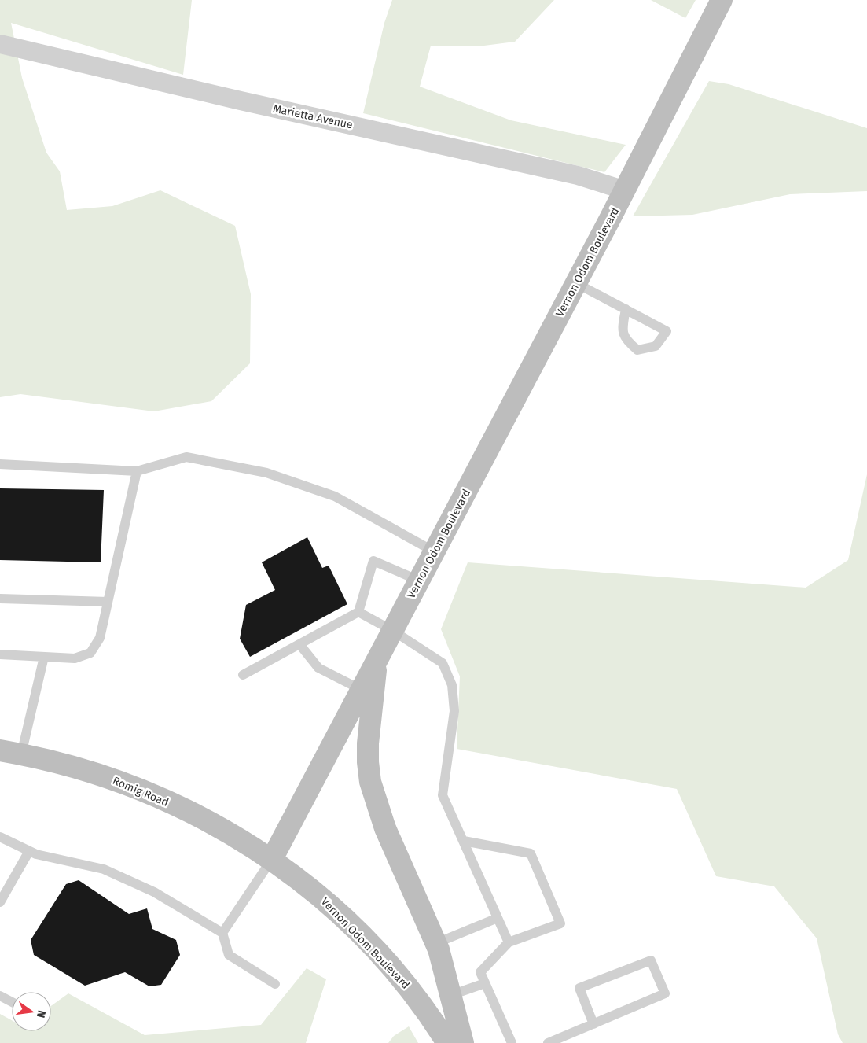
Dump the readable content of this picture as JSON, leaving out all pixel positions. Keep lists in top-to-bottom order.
{
  "streets": {
    "main road": ["Vernon Odom Boulevard", "Romig Road"],
    "street": ["Marietta Avenue"]
  },
  "crossings": [
    ["Marietta Avenue", "Vernon Odom Boulevard"],
    ["Vernon Odom Boulevard", "Romig Road"]
  ],
  "north": "right"
}
